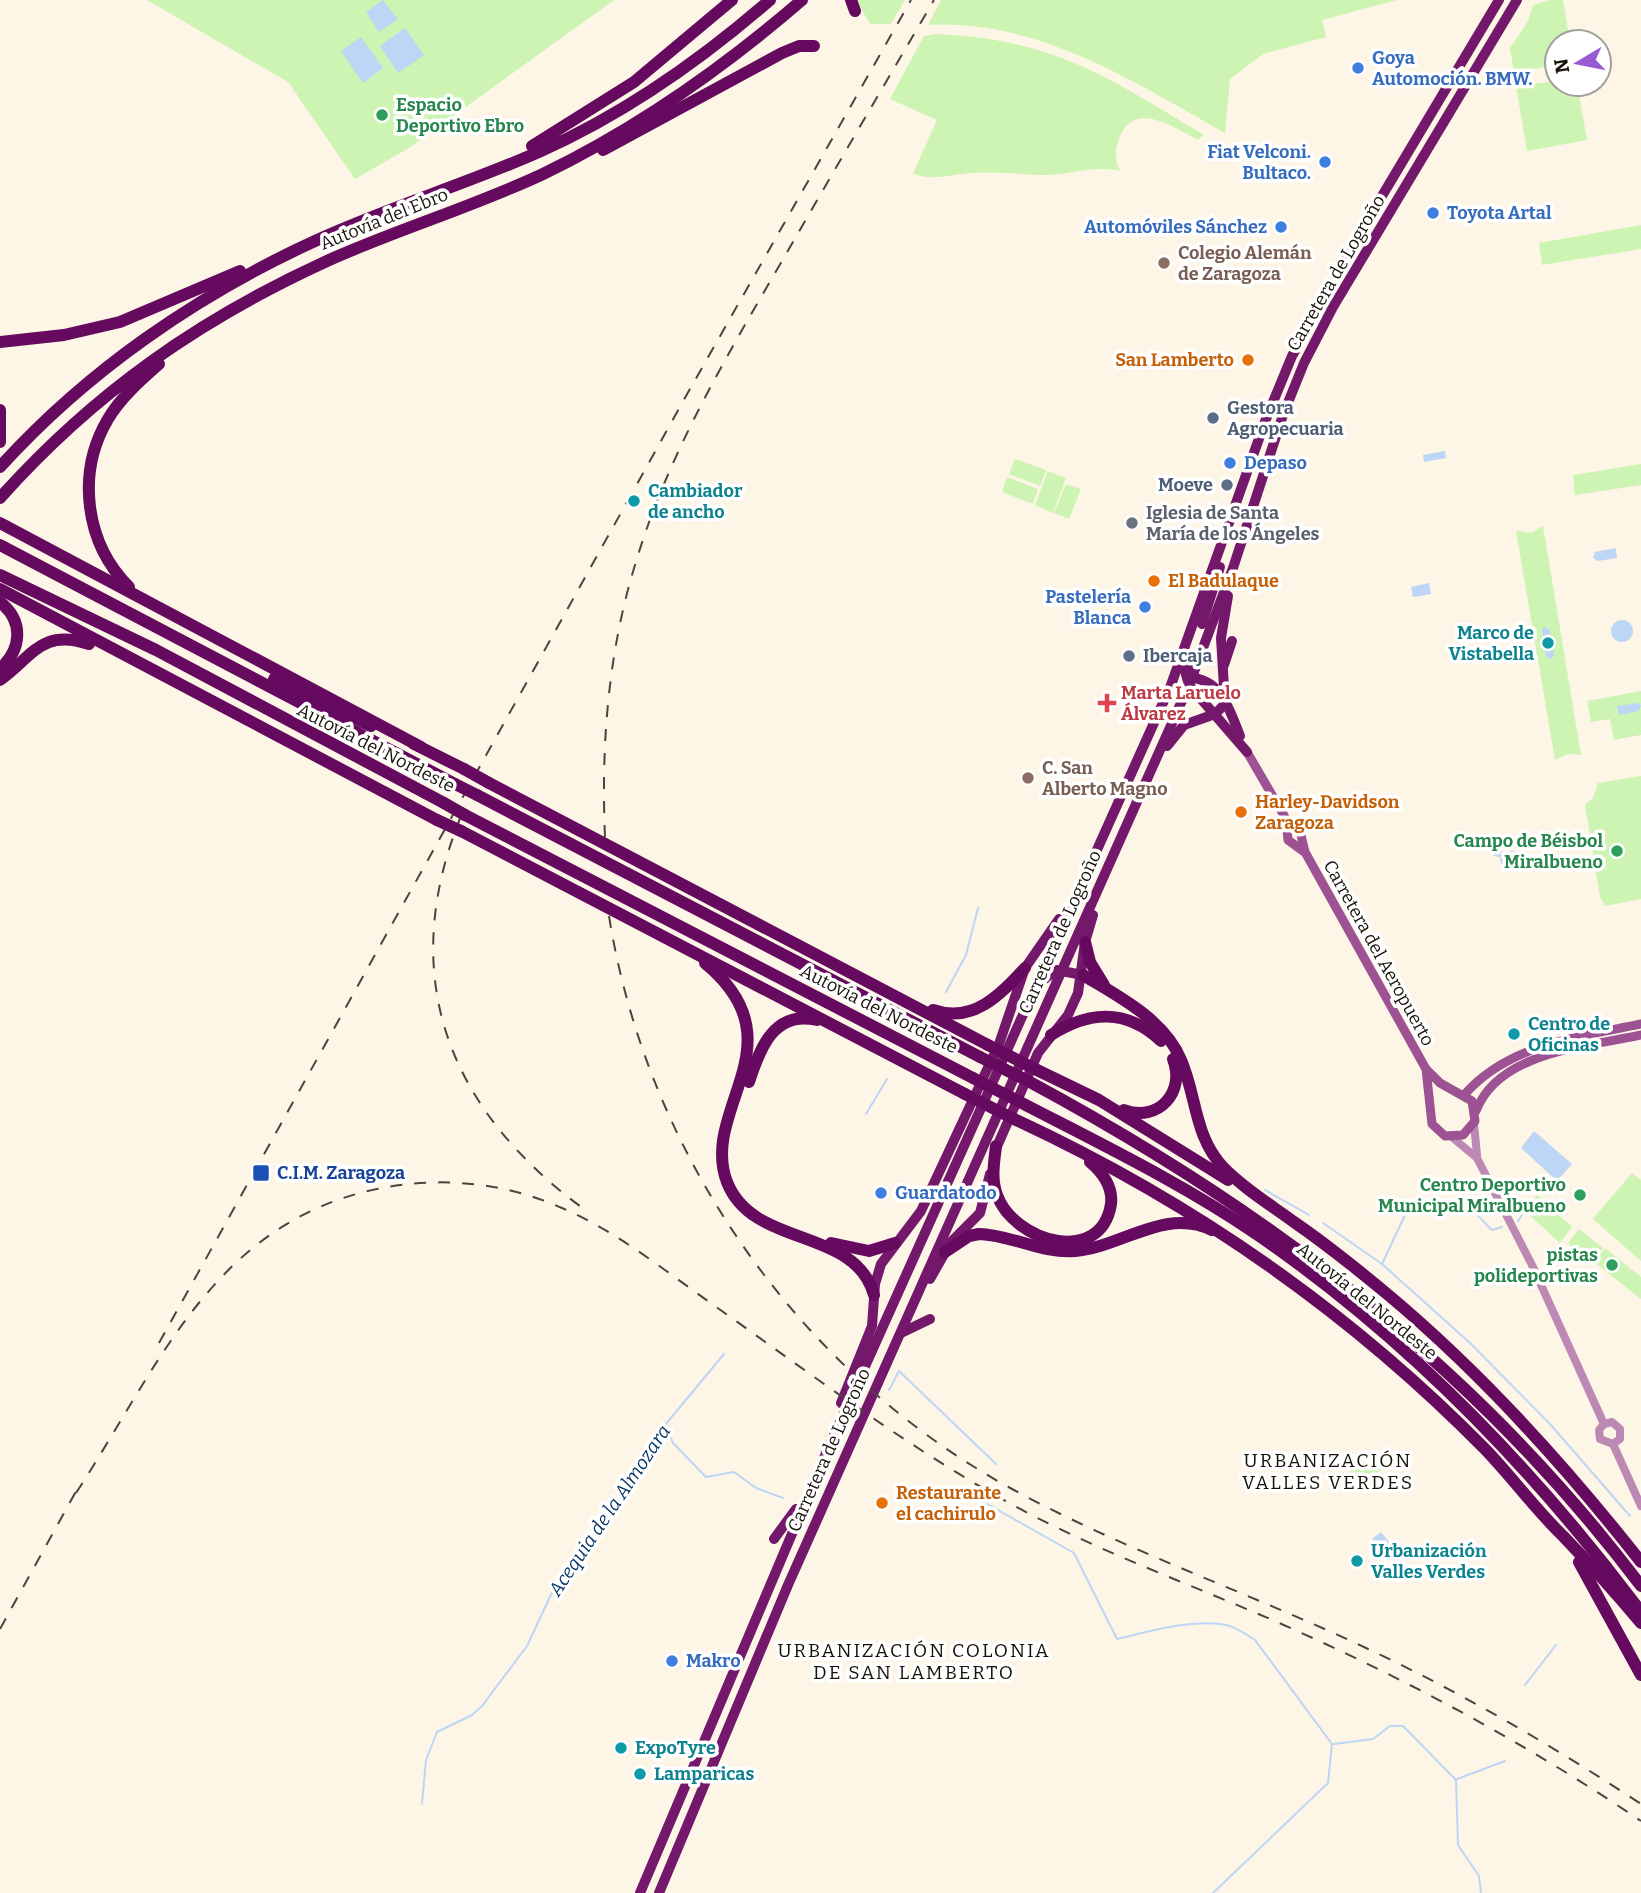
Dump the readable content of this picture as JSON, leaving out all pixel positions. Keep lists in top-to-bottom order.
{
  "streets": {
    "highway": ["Autovía del Ebro", "Carretera de Logroño", "Autovía del Nordeste"],
    "main road": ["Carretera del Aeropuerto"]
  },
  "districts": ["URBANIZACIÓN VALLES VERDES", "URBANIZACIÓN COLONIA DE SAN LAMBERTO"],
  "water": ["Acequia de la Almozara"],
  "places": {
    "other": [
      "Goya Automoción. BMW.",
      "Espacio Deportivo Ebro",
      "Fiat Velconi. Bultaco.",
      "Toyota Artal",
      "Automóviles Sánchez",
      "Colegio Alemán de Zaragoza",
      "San Lamberto",
      "Gestora Agropecuaria",
      "Depaso",
      "Moeve",
      "Cambiador de ancho",
      "Iglesia de Santa María de los Ángeles",
      "El Badulaque",
      "Pastelería Blanca",
      "Marco de Vistabella",
      "Ibercaja",
      "C. San Alberto Magno",
      "Harley-Davidson Zaragoza",
      "Campo de Béisbol Miralbueno",
      "Centro de Oficinas",
      "Guardatodo",
      "Centro Deportivo Municipal Miralbueno",
      "pistas polideportivas",
      "Restaurante el cachirulo",
      "Urbanización Valles Verdes",
      "Makro",
      "ExpoTyre",
      "Lamparicas"
    ],
    "health": ["Marta Laruelo Álvarez"],
    "transit": ["C.I.M. Zaragoza"]
  },
  "north": "left"
}
